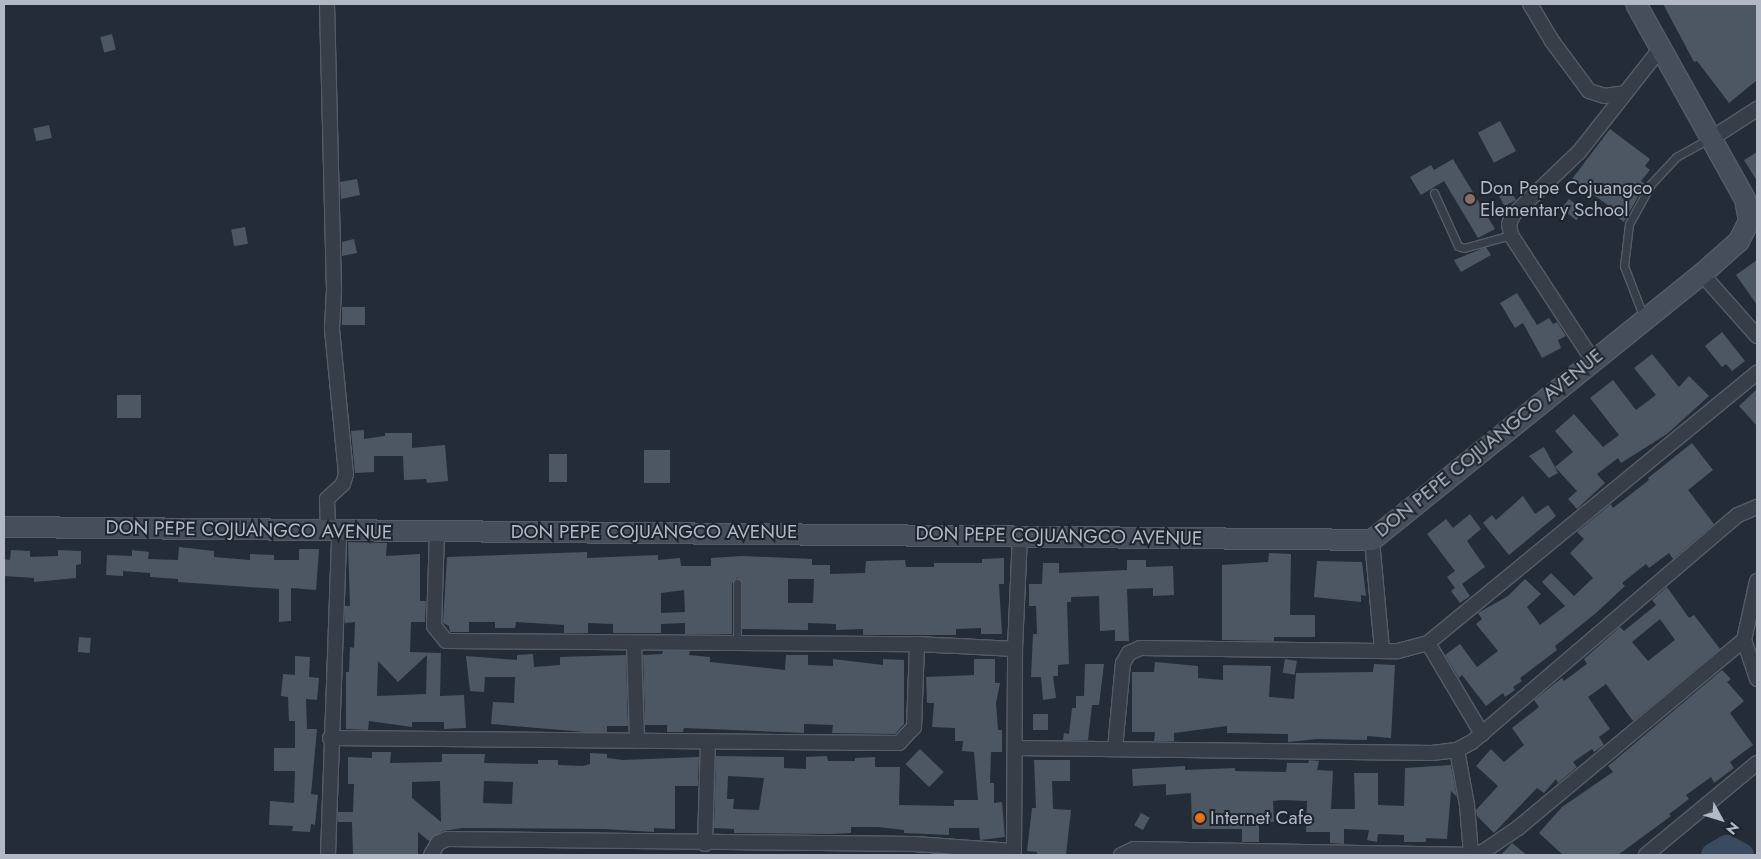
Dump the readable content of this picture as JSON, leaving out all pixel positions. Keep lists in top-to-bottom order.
{
  "streets": {
    "street": ["DON PEPE COJUANGCO AVENUE"]
  },
  "places": ["Don Pepe Cojuangco Elementary School", "Internet Cafe"],
  "north": "bottom right"
}
